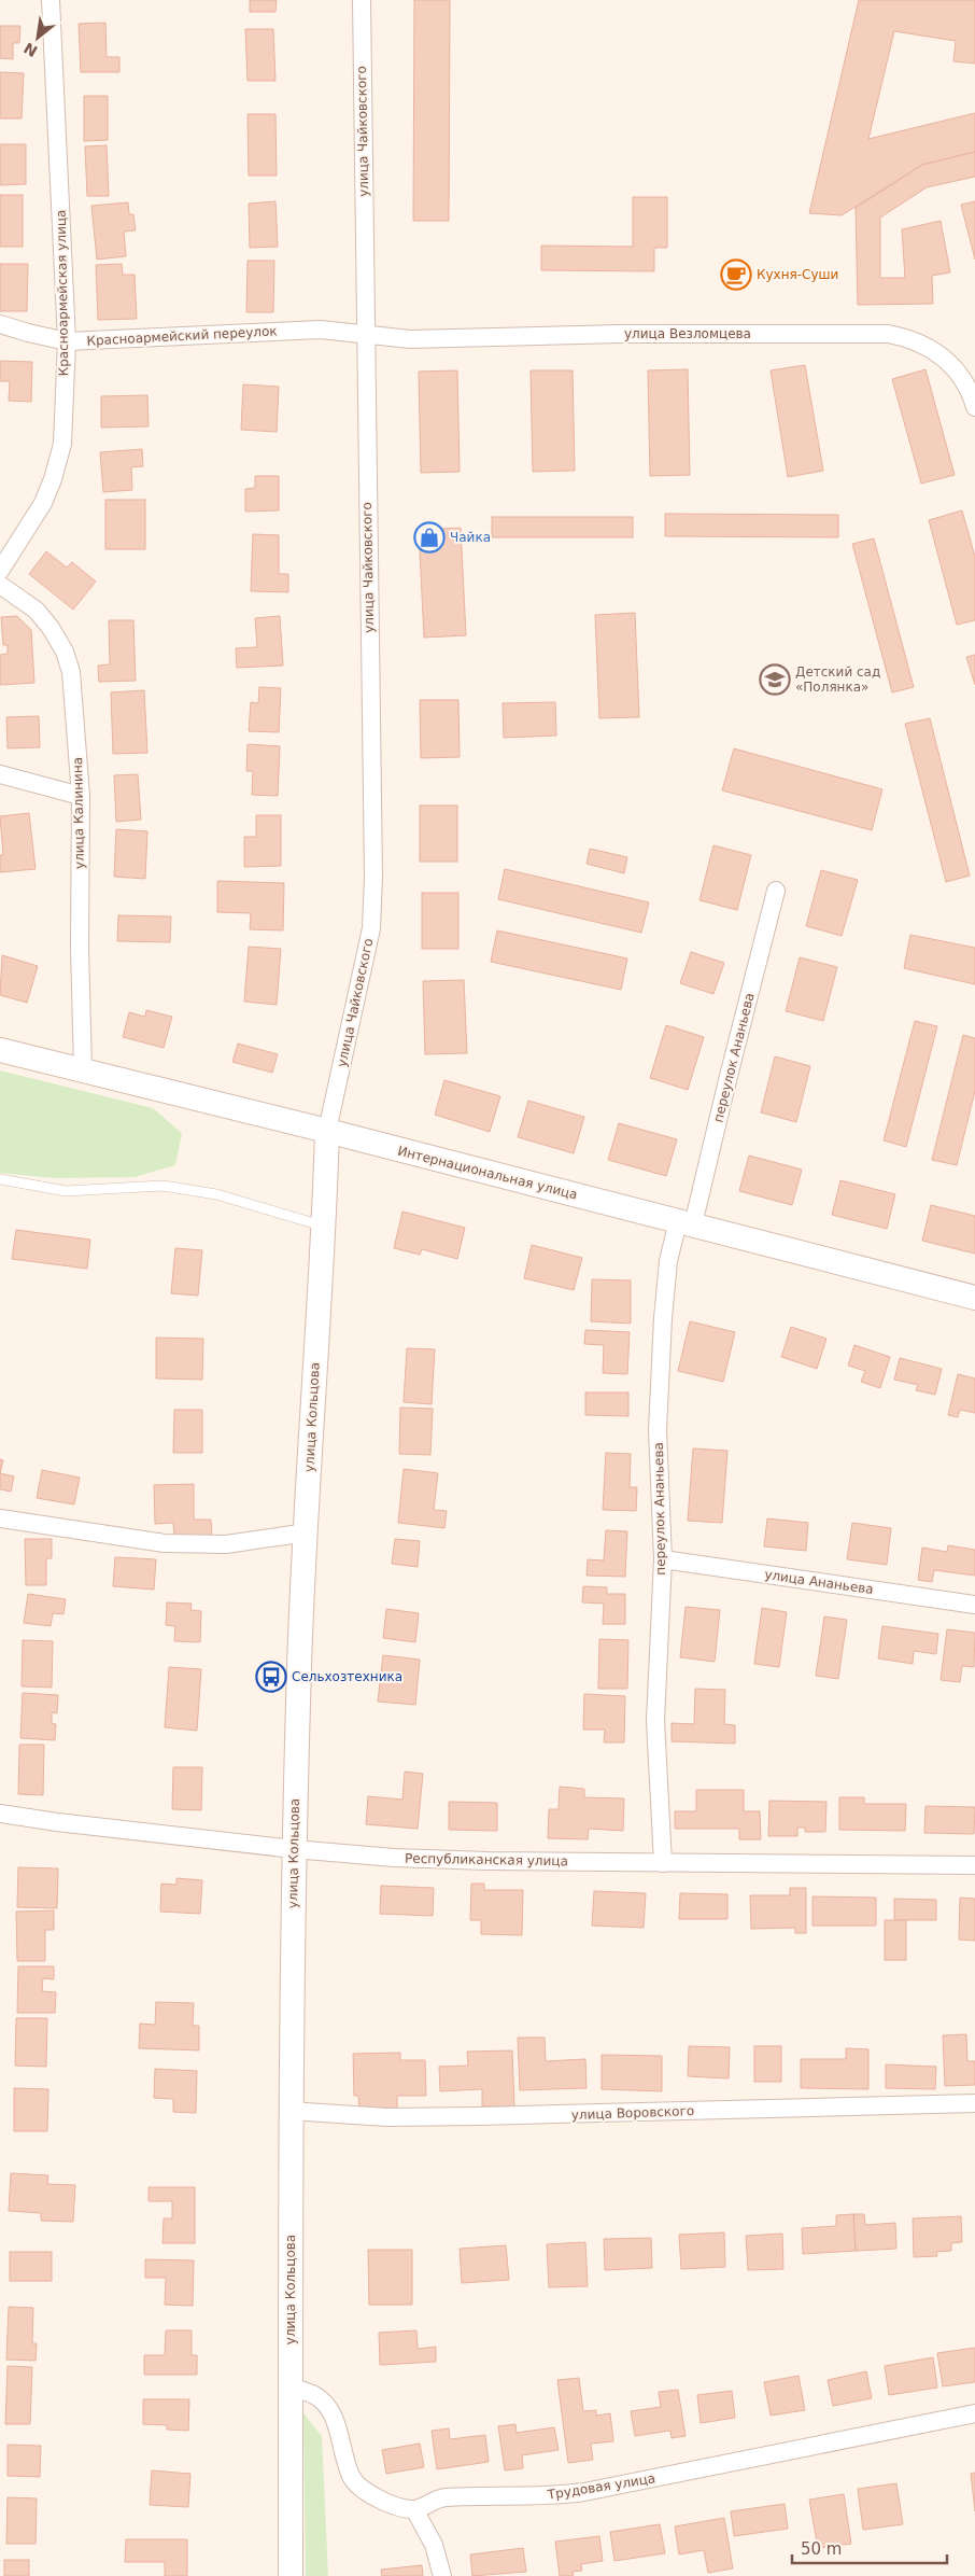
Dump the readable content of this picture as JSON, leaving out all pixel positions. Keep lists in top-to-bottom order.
{
  "streets": {
    "main road": ["Интернациональная улица", "улица Кольцова"],
    "street": [
      "улица Чайковского",
      "Красноармейская улица",
      "улица Везломцева",
      "Красноармейский переулок",
      "улица Калинина",
      "переулок Ананьева",
      "улица Ананьева",
      "Республиканская улица",
      "улица Воровского",
      "Трудовая улица"
    ]
  },
  "crossings": [
    ["улица Чайковского", "улица Везломцева"],
    ["улица Чайковского", "Красноармейский переулок"],
    ["улица Чайковского", "Интернациональная улица"],
    ["улица Чайковского", "улица Кольцова"],
    ["Красноармейская улица", "Красноармейский переулок"],
    ["улица Везломцева", "Красноармейский переулок"],
    ["улица Калинина", "Интернациональная улица"],
    ["переулок Ананьева", "Интернациональная улица"],
    ["переулок Ананьева", "улица Ананьева"],
    ["переулок Ананьева", "Республиканская улица"],
    ["Интернациональная улица", "улица Кольцова"],
    ["улица Кольцова", "Республиканская улица"],
    ["улица Кольцова", "улица Воровского"]
  ],
  "places": {
    "cafe": ["Кухня-Суши"],
    "shop": ["Чайка"],
    "school or university": ["Детский сад «Полянка»"],
    "bus stop": ["Сельхозтехника"]
  },
  "scale_bar": "50 m",
  "north": "bottom left"
}
